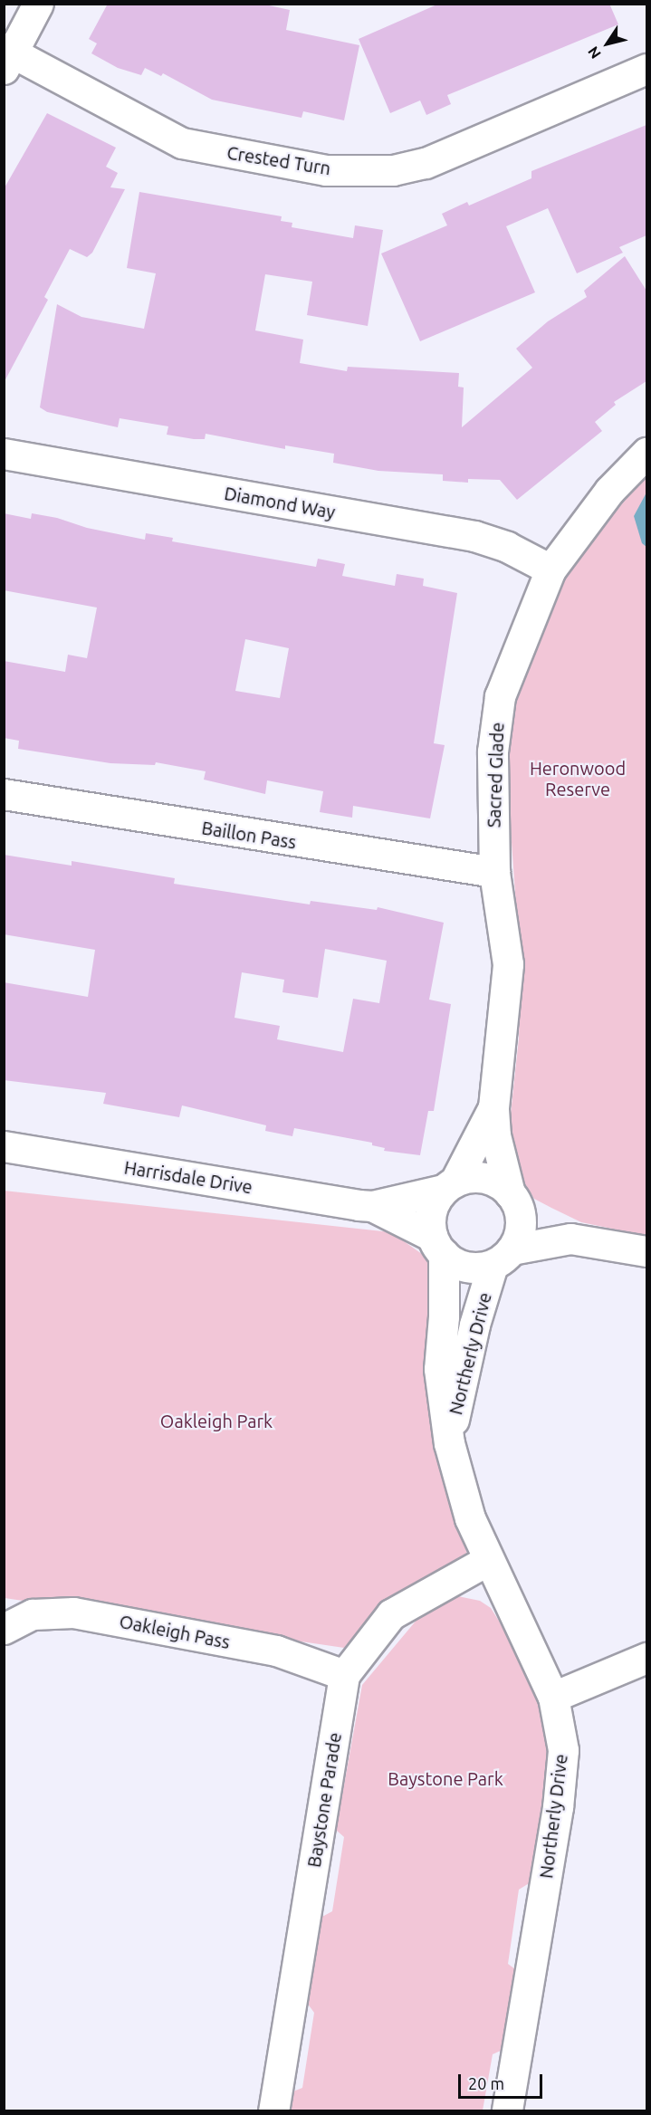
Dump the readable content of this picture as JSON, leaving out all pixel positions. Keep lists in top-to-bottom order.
{
  "streets": {
    "street": [
      "Crested Turn",
      "Diamond Way",
      "Sacred Glade",
      "Baillon Pass",
      "Harrisdale Drive",
      "Northerly Drive",
      "Oakleigh Pass",
      "Baystone Parade"
    ]
  },
  "crossings": [
    ["Diamond Way", "Sacred Glade"],
    ["Sacred Glade", "Baillon Pass"],
    ["Sacred Glade", "Harrisdale Drive"],
    ["Sacred Glade", "Northerly Drive"],
    ["Harrisdale Drive", "Northerly Drive"],
    ["Northerly Drive", "Baystone Parade"],
    ["Oakleigh Pass", "Baystone Parade"]
  ],
  "parks": ["Heronwood Reserve", "Oakleigh Park", "Baystone Park"],
  "scale_bar": "20 m",
  "north": "bottom left"
}
